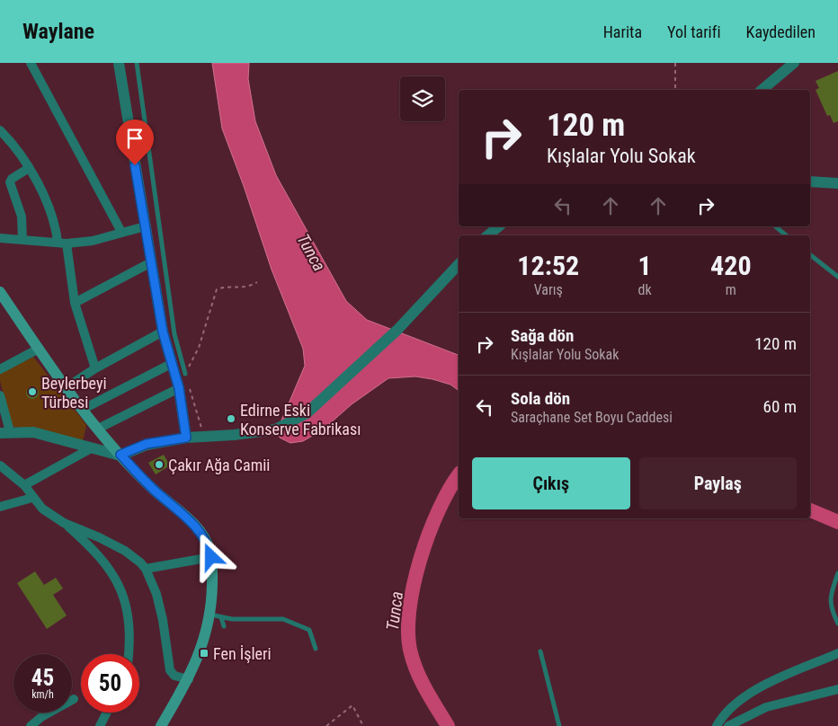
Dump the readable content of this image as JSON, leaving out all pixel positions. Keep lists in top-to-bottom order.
{
  "water": ["Tunca"],
  "places": {
    "other": ["Beylerbeyi Türbesi", "Edirne Eski Konserve Fabrikası", "Çakır Ağa Camii"],
    "transit": ["Fen İşleri"]
  },
  "page": {
    "header": "Waylane",
    "nav": ["Harita", "Yol tarifi", "Kaydedilen"],
    "turn": ["120 m", "Kışlalar Yolu Sokak"],
    "eta": [
      "12:52",
      "Varış",
      "1",
      "dk",
      "420",
      "m"
    ],
    "list": [
      {
        "name": "Sağa dön",
        "note": "Kışlalar Yolu Sokak",
        "value": "120 m"
      },
      {
        "name": "Sola dön",
        "note": "Saraçhane Set Boyu Caddesi",
        "value": "60 m"
      }
    ],
    "buttons": ["Çıkış", "Paylaş"],
    "speed": "45 km/h",
    "limit": "50"
  }
}
